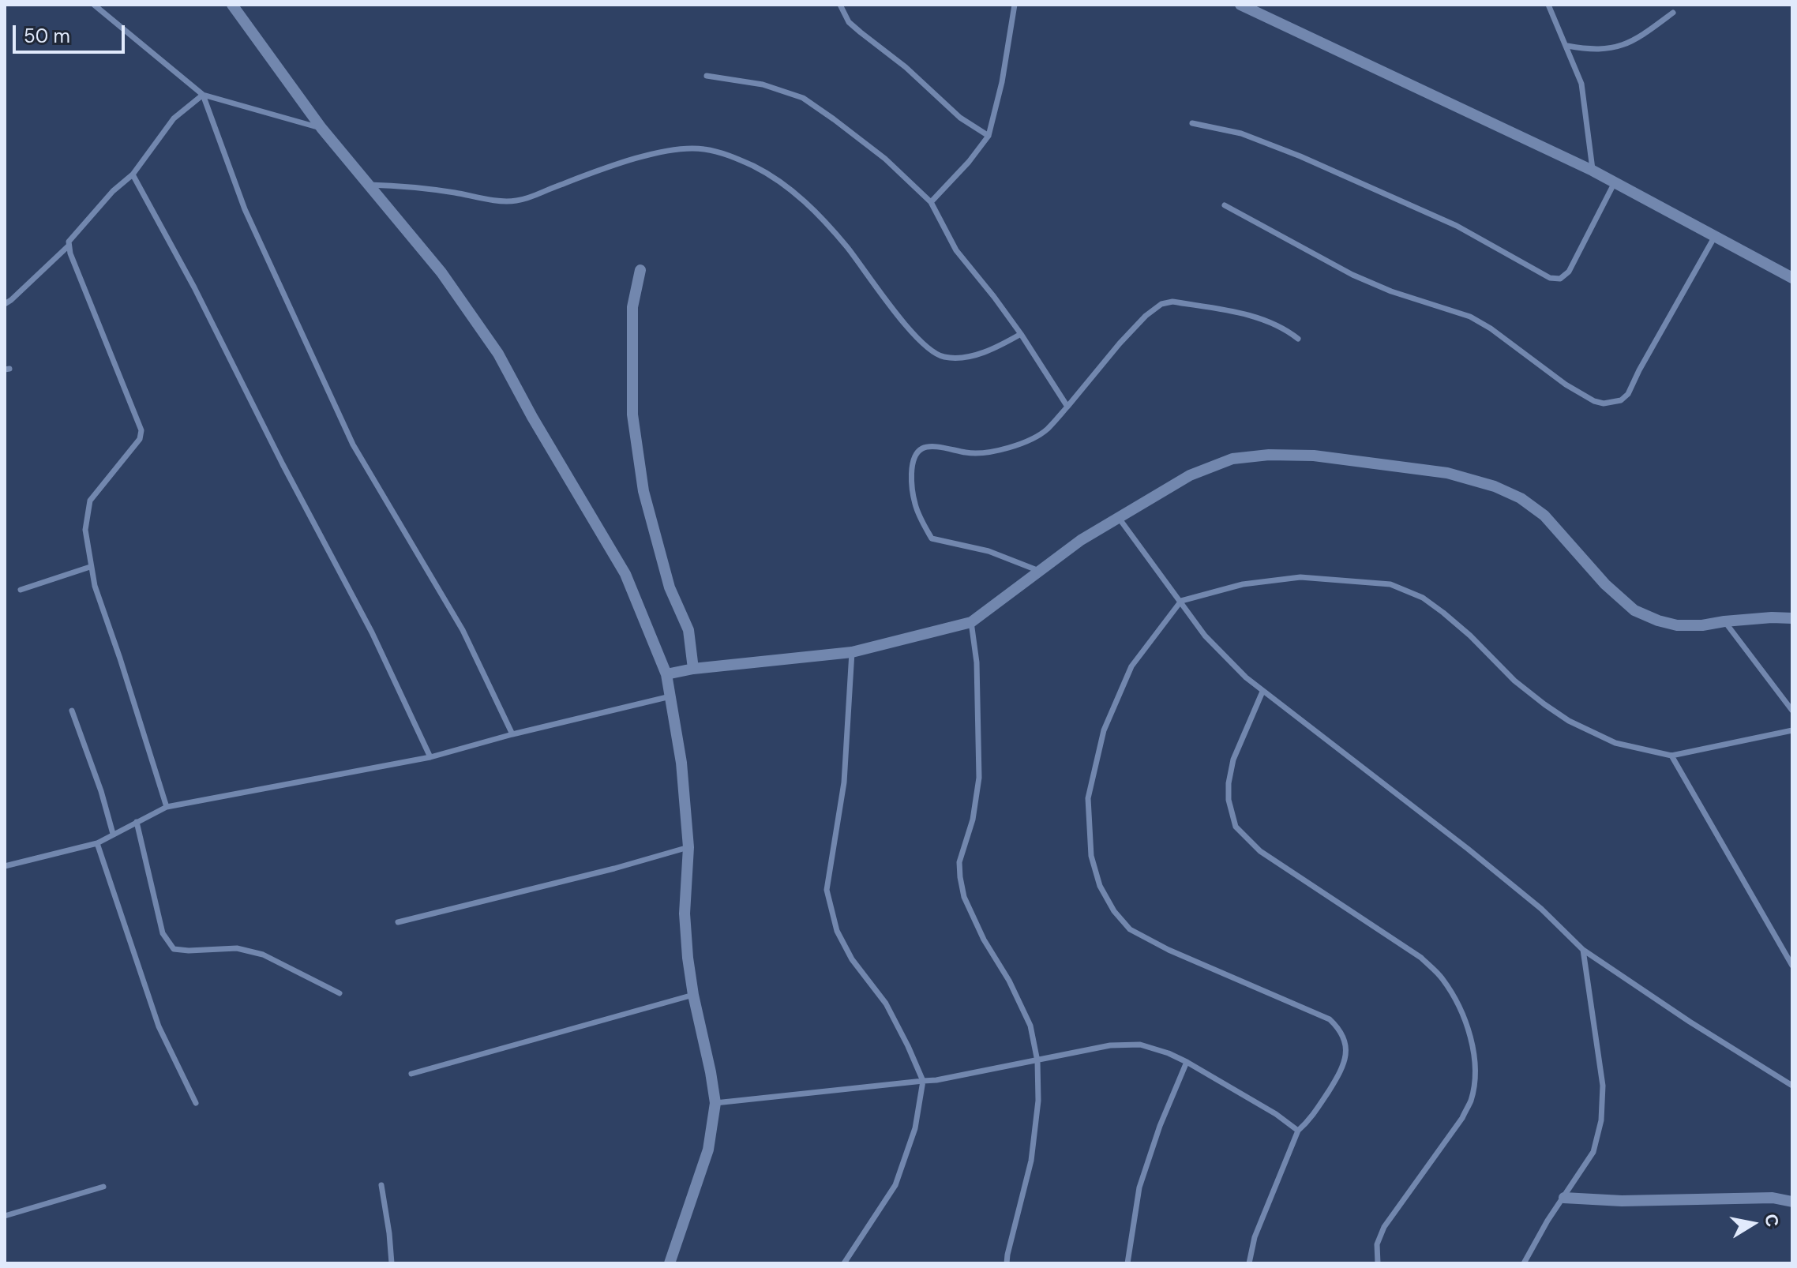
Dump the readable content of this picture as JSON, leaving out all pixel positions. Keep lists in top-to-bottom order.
{
  "scale_bar": "50 m",
  "north": "right"
}
